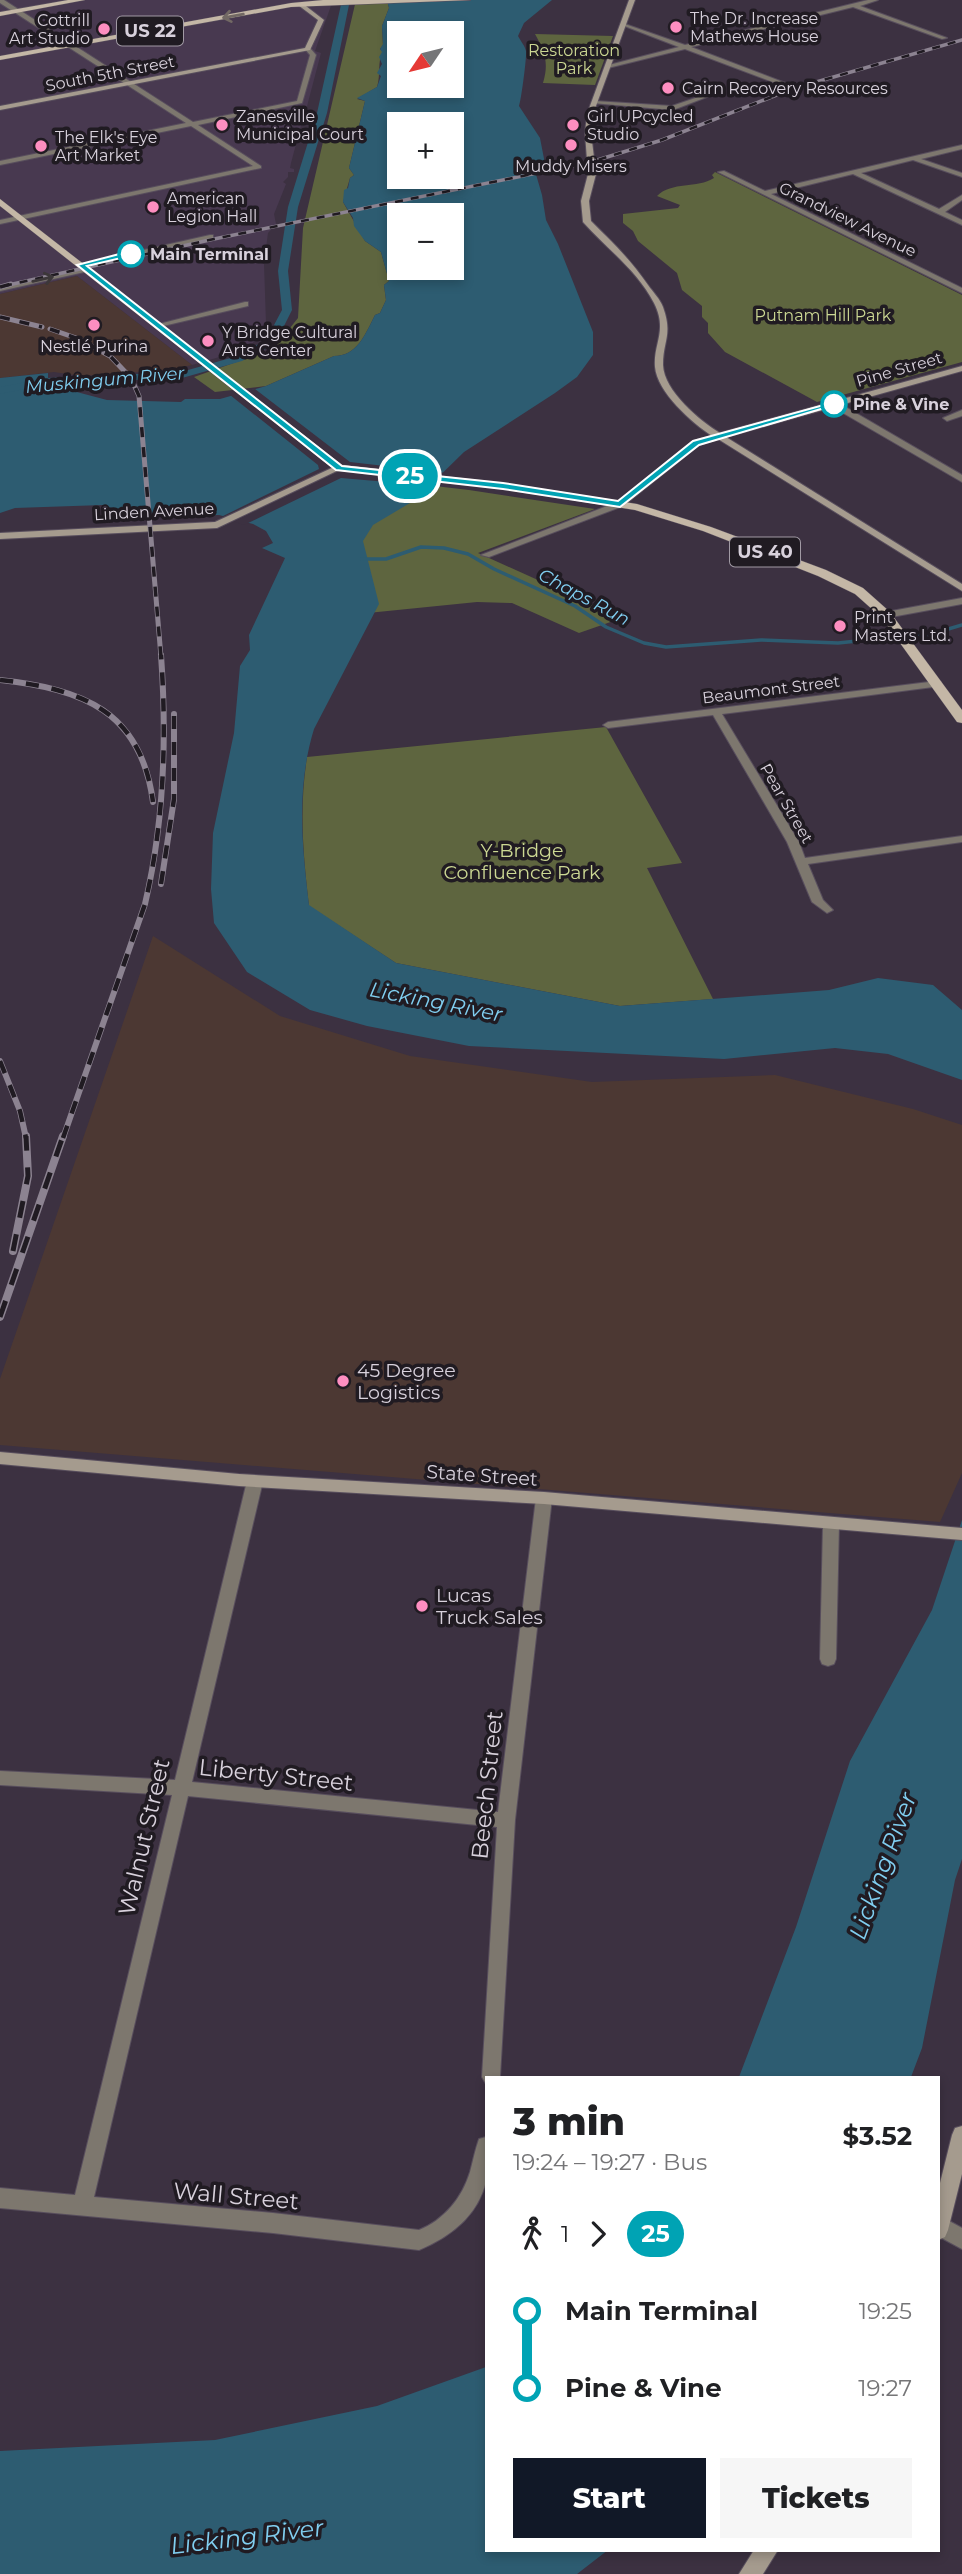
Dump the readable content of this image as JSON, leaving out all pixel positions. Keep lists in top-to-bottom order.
{
  "streets": {
    "main road": [
      "US 22",
      "South 5th Street",
      "Pine Street",
      "Linden Avenue",
      "US 40",
      "State Street"
    ],
    "street": [
      "Grandview Avenue",
      "Beaumont Street",
      "Pear Street",
      "Liberty Street",
      "Beech Street",
      "Walnut Street",
      "Wall Street"
    ]
  },
  "crossings": [
    ["Pine Street", "US 40"],
    ["Linden Avenue", "US 40"],
    ["US 40", "Beaumont Street"],
    ["Beaumont Street", "Pear Street"],
    ["State Street", "Beech Street"],
    ["State Street", "Walnut Street"],
    ["Liberty Street", "Beech Street"],
    ["Liberty Street", "Walnut Street"],
    ["Walnut Street", "Wall Street"]
  ],
  "water": ["Muskingum River", "Chaps Run", "Licking River"],
  "parks": ["Restoration Park", "Putnam Hill Park", "Y-Bridge Confluence Park"],
  "places": [
    "The Dr. Increase Mathews House",
    "Cottrill Art Studio",
    "Cairn Recovery Resources",
    "Zanesville Municipal Court",
    "Girl UPcycled Studio",
    "Muddy Misers",
    "The Elk's Eye Art Market",
    "American Legion Hall",
    "Main Terminal",
    "Nestlé Purina",
    "Y Bridge Cultural Arts Center",
    "Pine & Vine",
    "Print Masters Ltd.",
    "45 Degree Logistics",
    "Lucas Truck Sales"
  ],
  "lines": ["bus line 25"],
  "north": "bottom left",
  "page": {
    "on_map": "25",
    "map_buttons": ["+", "−"],
    "heading": ["3 min", "19:24 – 19:27 · Bus", "$3.52"],
    "legs": ["1", "25"],
    "list": [
      {
        "name": "Main Terminal",
        "value": "19:25"
      },
      {
        "name": "Pine & Vine",
        "value": "19:27"
      }
    ],
    "buttons": ["Start", "Tickets"]
  }
}
